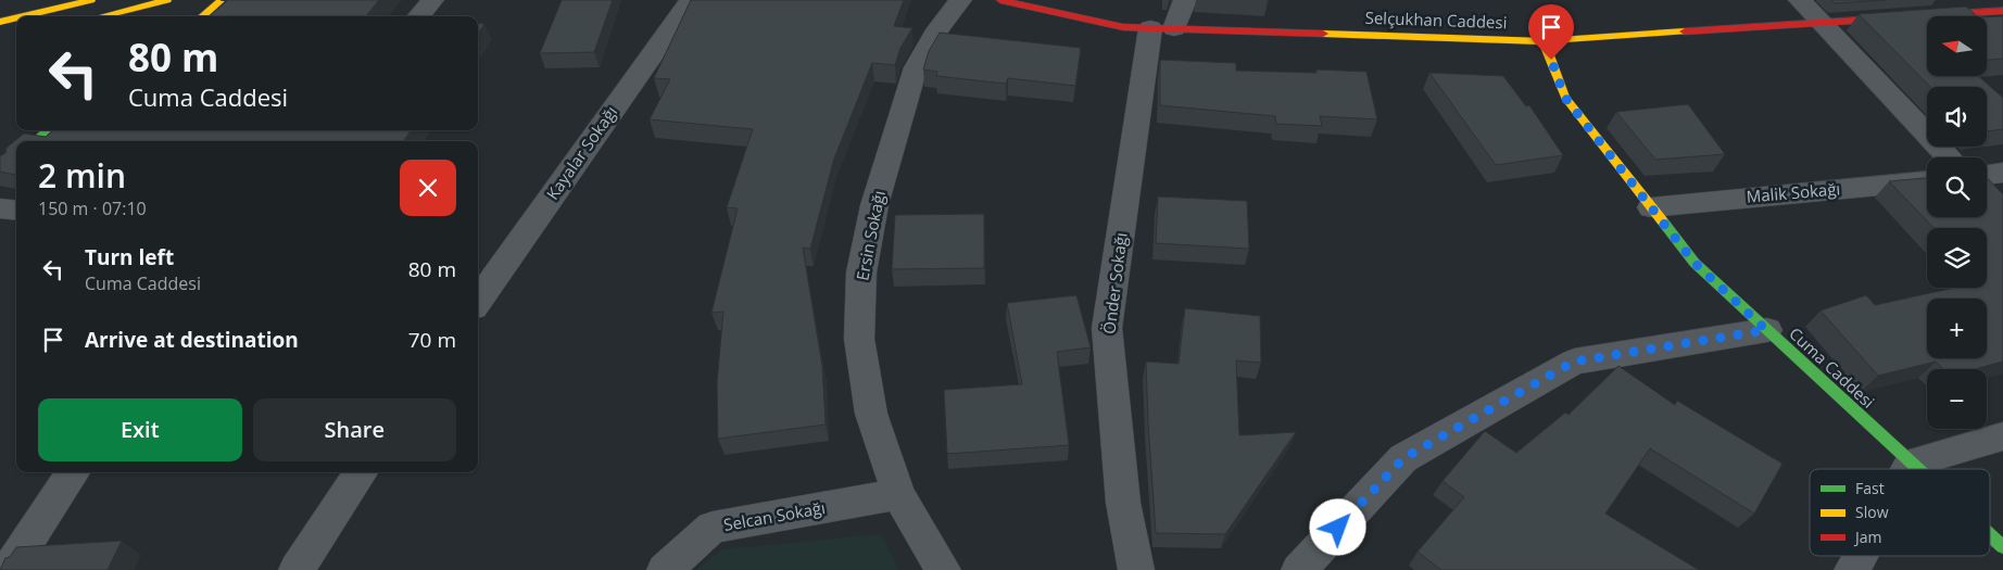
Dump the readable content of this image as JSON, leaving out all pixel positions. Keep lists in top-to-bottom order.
{
  "streets": {
    "street": [
      "Selçukhan Caddesi",
      "Kayalar Sokağı",
      "Malik Sokağı",
      "Ersin Sokağı",
      "Önder Sokağı",
      "Cuma Caddesi",
      "Selcan Sokağı"
    ]
  },
  "crossings": [
    ["Selçukhan Caddesi", "Önder Sokağı"],
    ["Selçukhan Caddesi", "Cuma Caddesi"],
    ["Malik Sokağı", "Cuma Caddesi"],
    ["Ersin Sokağı", "Selcan Sokağı"]
  ],
  "legend": ["Fast", "Slow", "Jam"],
  "north": "left",
  "page": {
    "map_buttons": ["+", "−"],
    "turn": ["80 m", "Cuma Caddesi"],
    "heading": ["2 min", "150 m · 07:10"],
    "list": [
      {
        "name": "Turn left",
        "note": "Cuma Caddesi",
        "value": "80 m"
      },
      {
        "name": "Arrive at destination",
        "value": "70 m"
      }
    ],
    "buttons": ["Exit", "Share"]
  }
}
